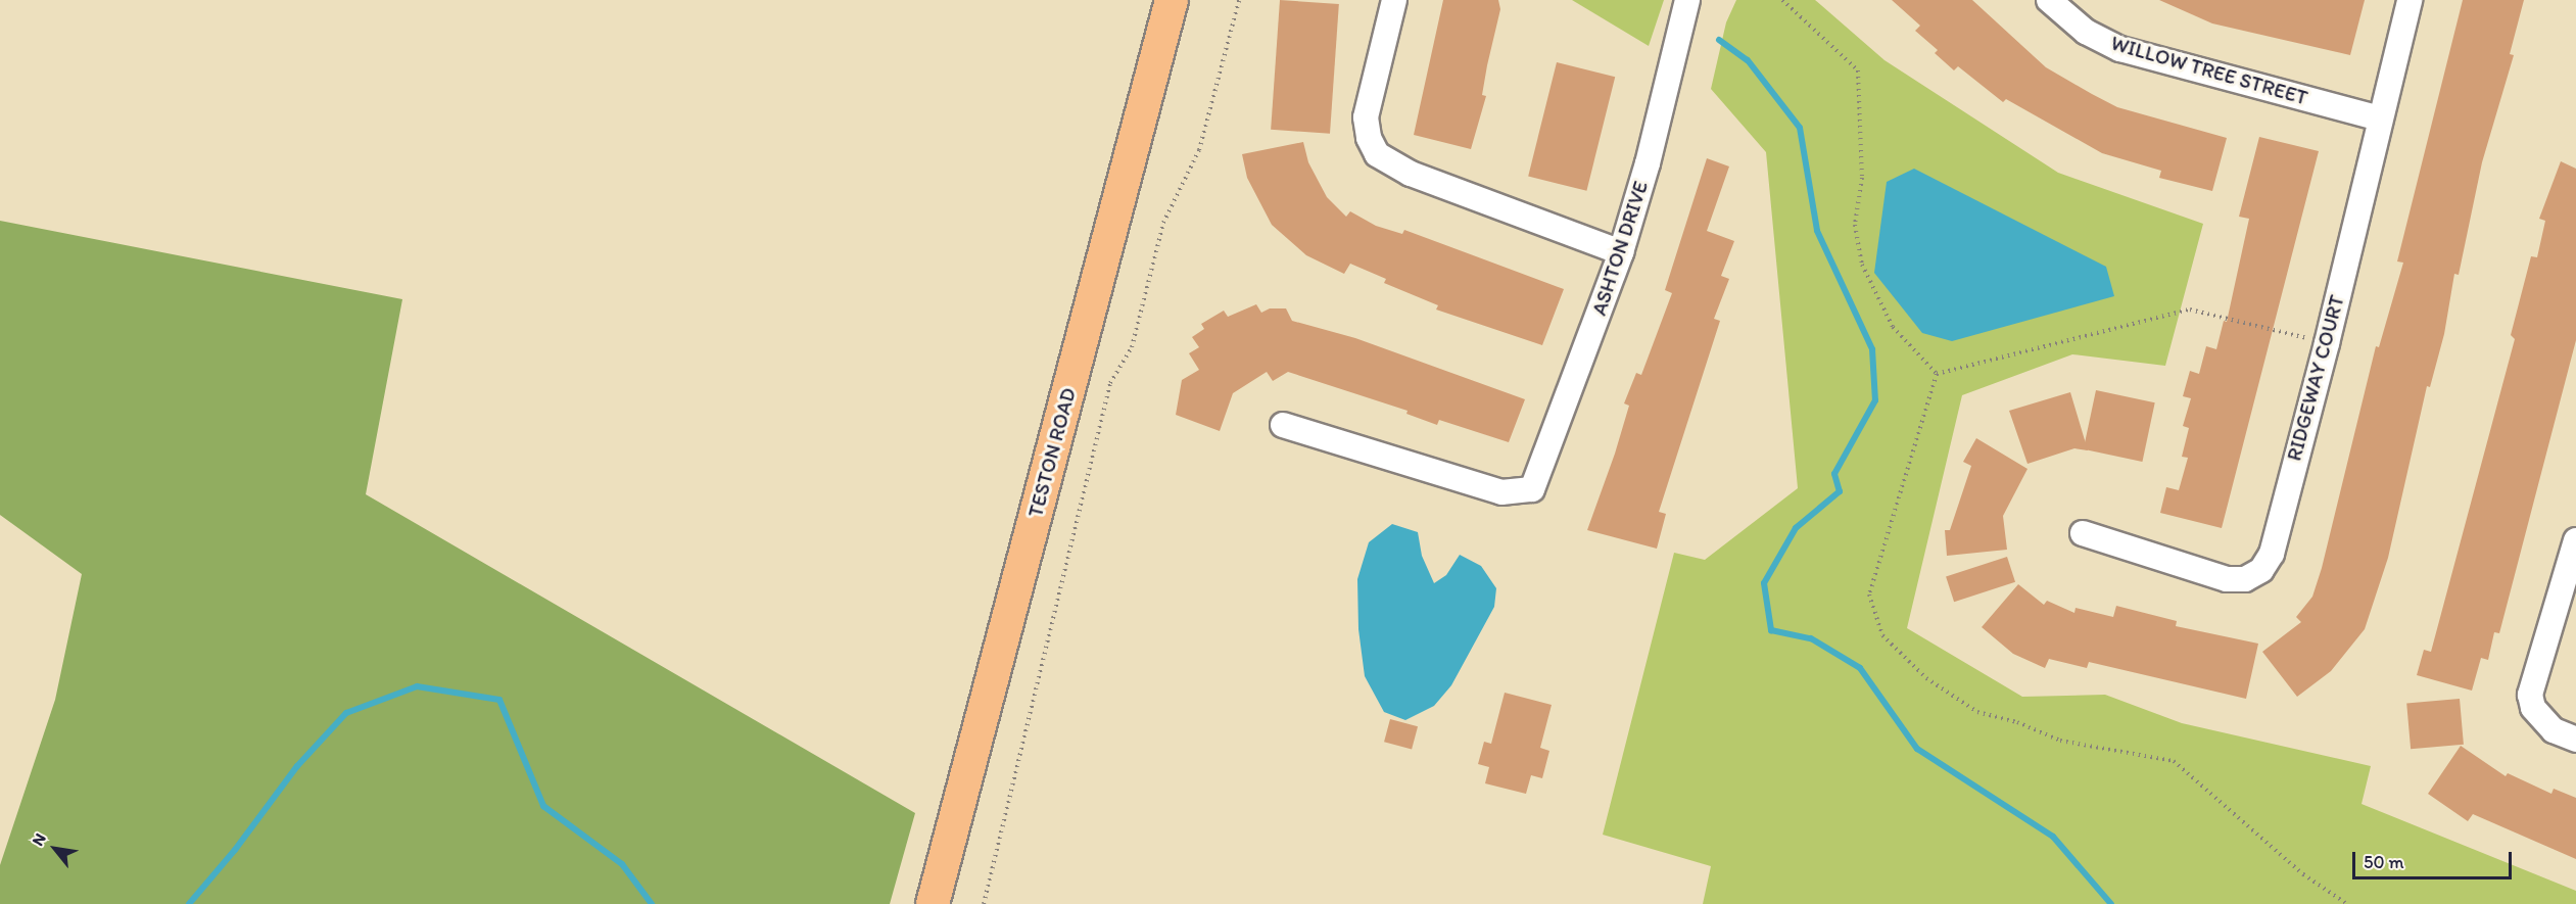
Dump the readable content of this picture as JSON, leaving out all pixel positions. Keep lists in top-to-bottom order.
{
  "streets": {
    "main road": ["TESTON ROAD"],
    "street": ["WILLOW TREE STREET", "ASHTON DRIVE", "RIDGEWAY COURT"]
  },
  "crossings": [
    ["WILLOW TREE STREET", "RIDGEWAY COURT"]
  ],
  "scale_bar": "50 m",
  "north": "top left"
}
